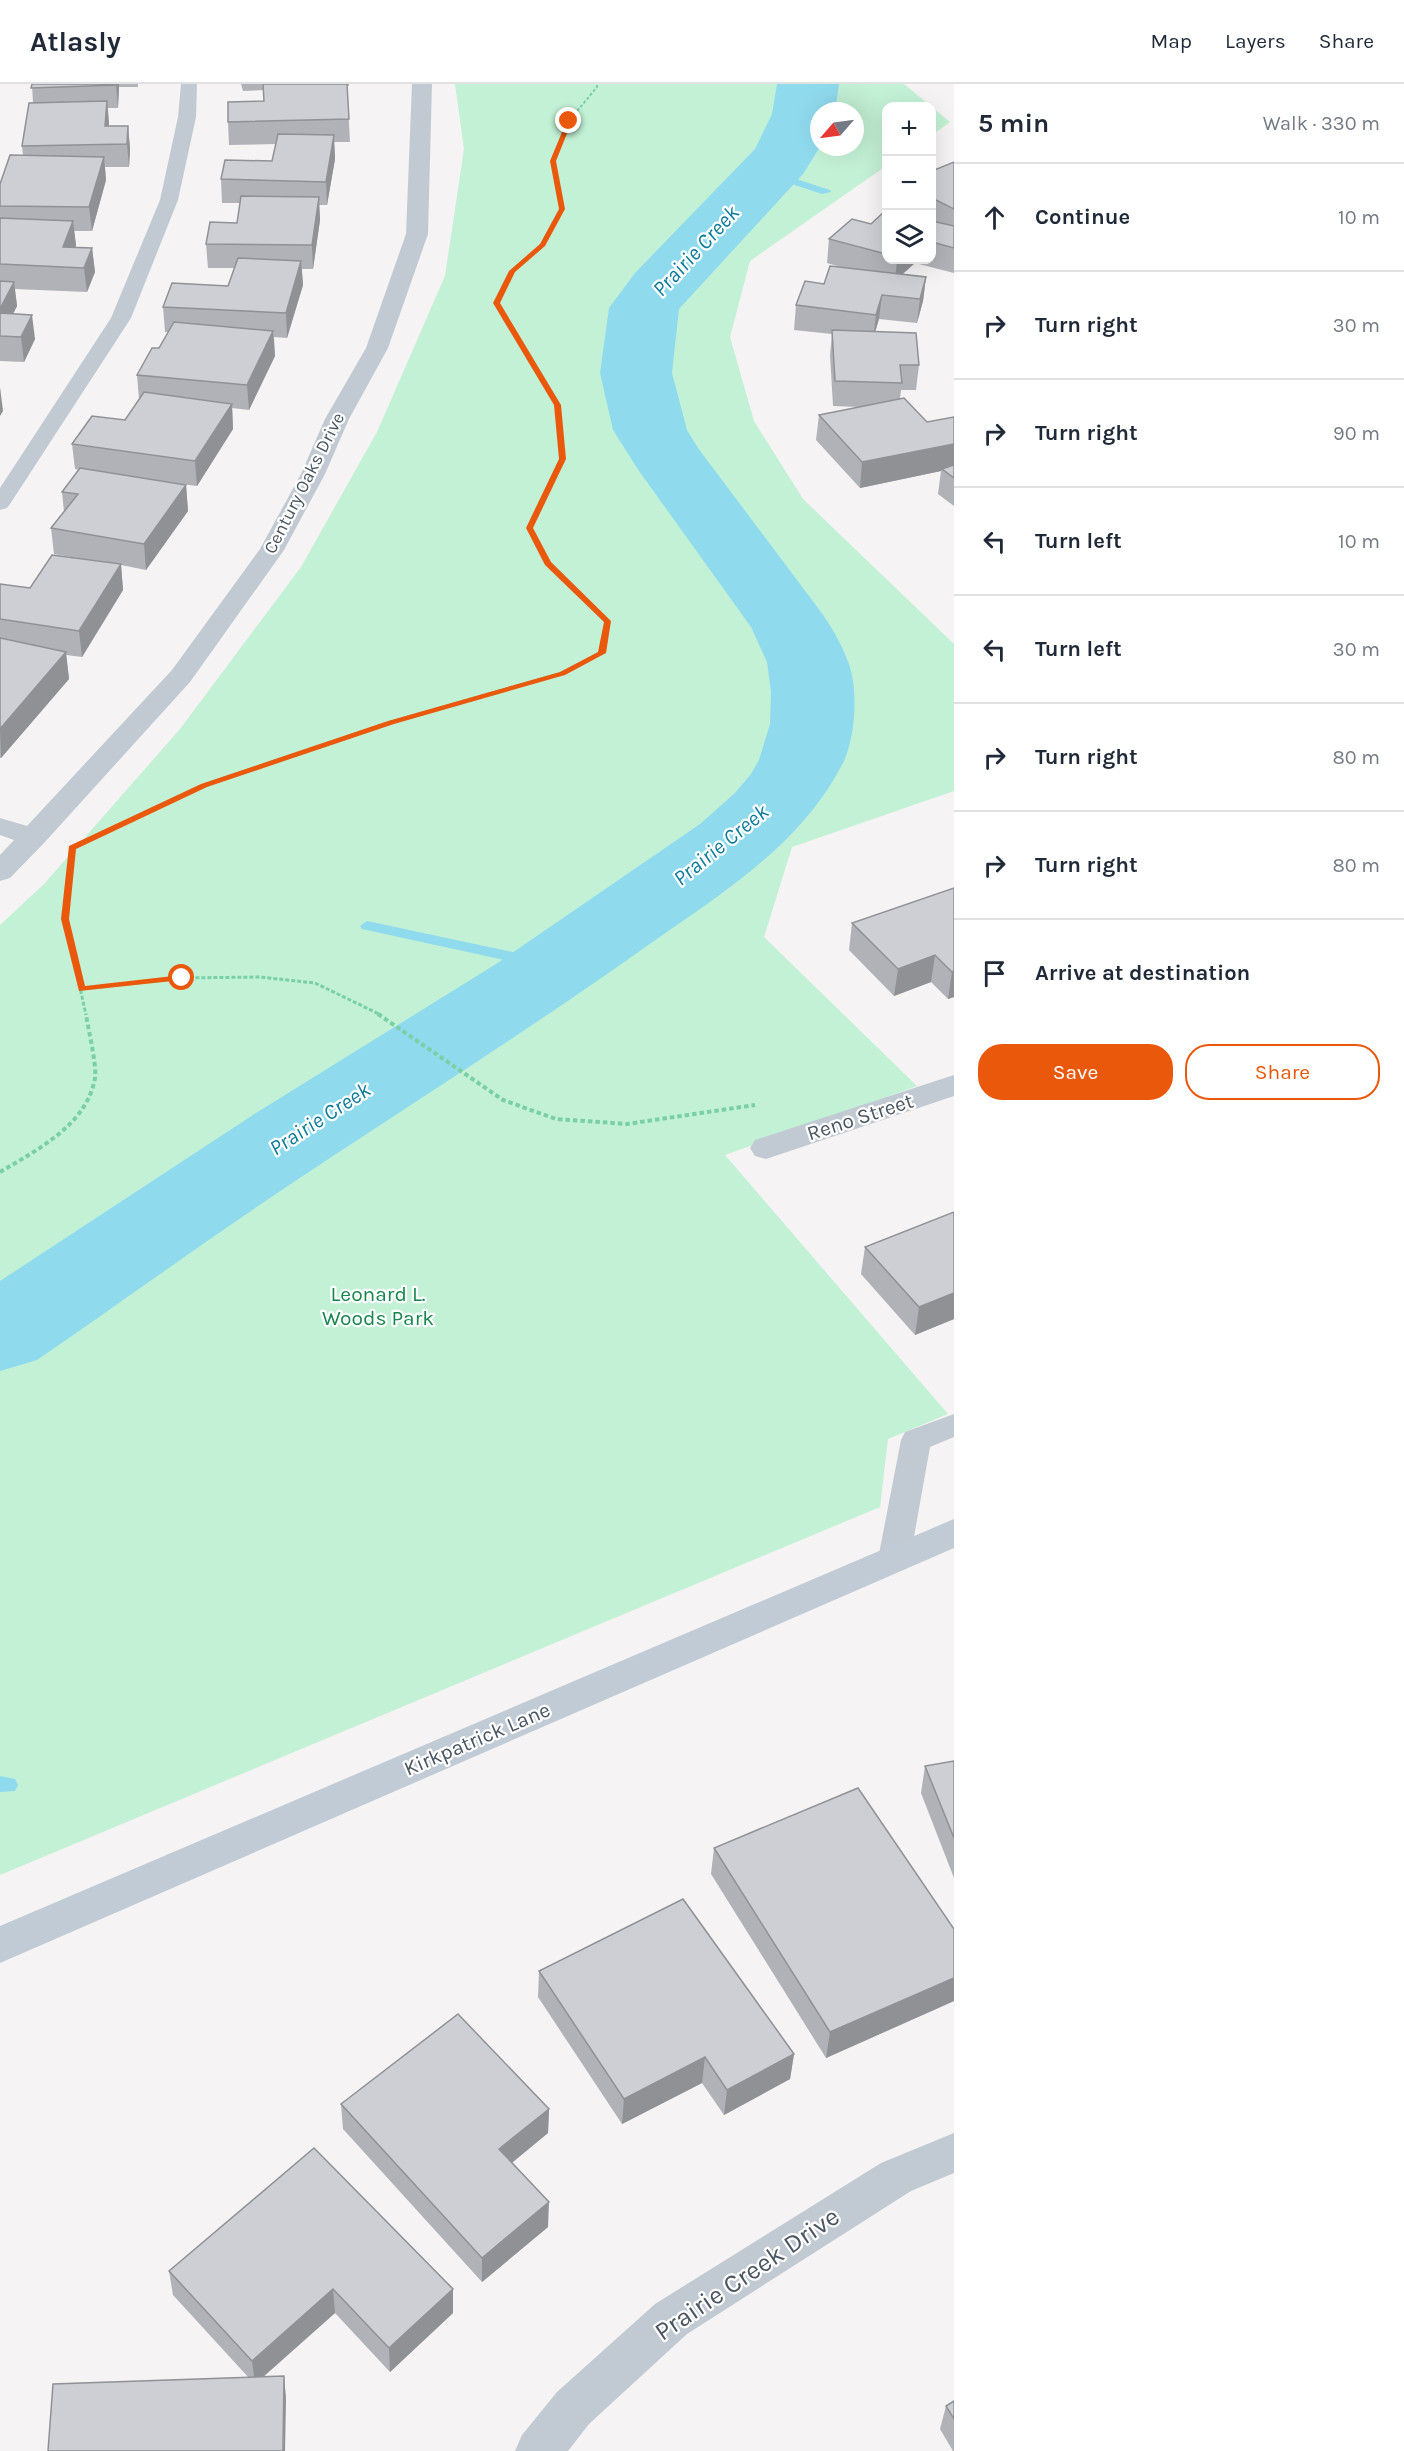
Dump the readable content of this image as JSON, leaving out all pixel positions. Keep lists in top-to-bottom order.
{
  "streets": {
    "street": [
      "Century Oaks Drive",
      "Reno Street",
      "Kirkpatrick Lane",
      "Prairie Creek Drive"
    ]
  },
  "water": ["Prairie Creek"],
  "parks": ["Leonard L. Woods Park"],
  "north": "bottom left",
  "page": {
    "header": "Atlasly",
    "nav": ["Map", "Layers", "Share"],
    "heading": ["5 min", "Walk · 330 m"],
    "map_buttons": ["+", "−"],
    "list": [
      ["Continue", "10 m"],
      ["Turn right", "30 m"],
      ["Turn right", "90 m"],
      ["Turn left", "10 m"],
      ["Turn left", "30 m"],
      ["Turn right", "80 m"],
      ["Turn right", "80 m"],
      "Arrive at destination"
    ],
    "buttons": ["Save", "Share"]
  }
}
